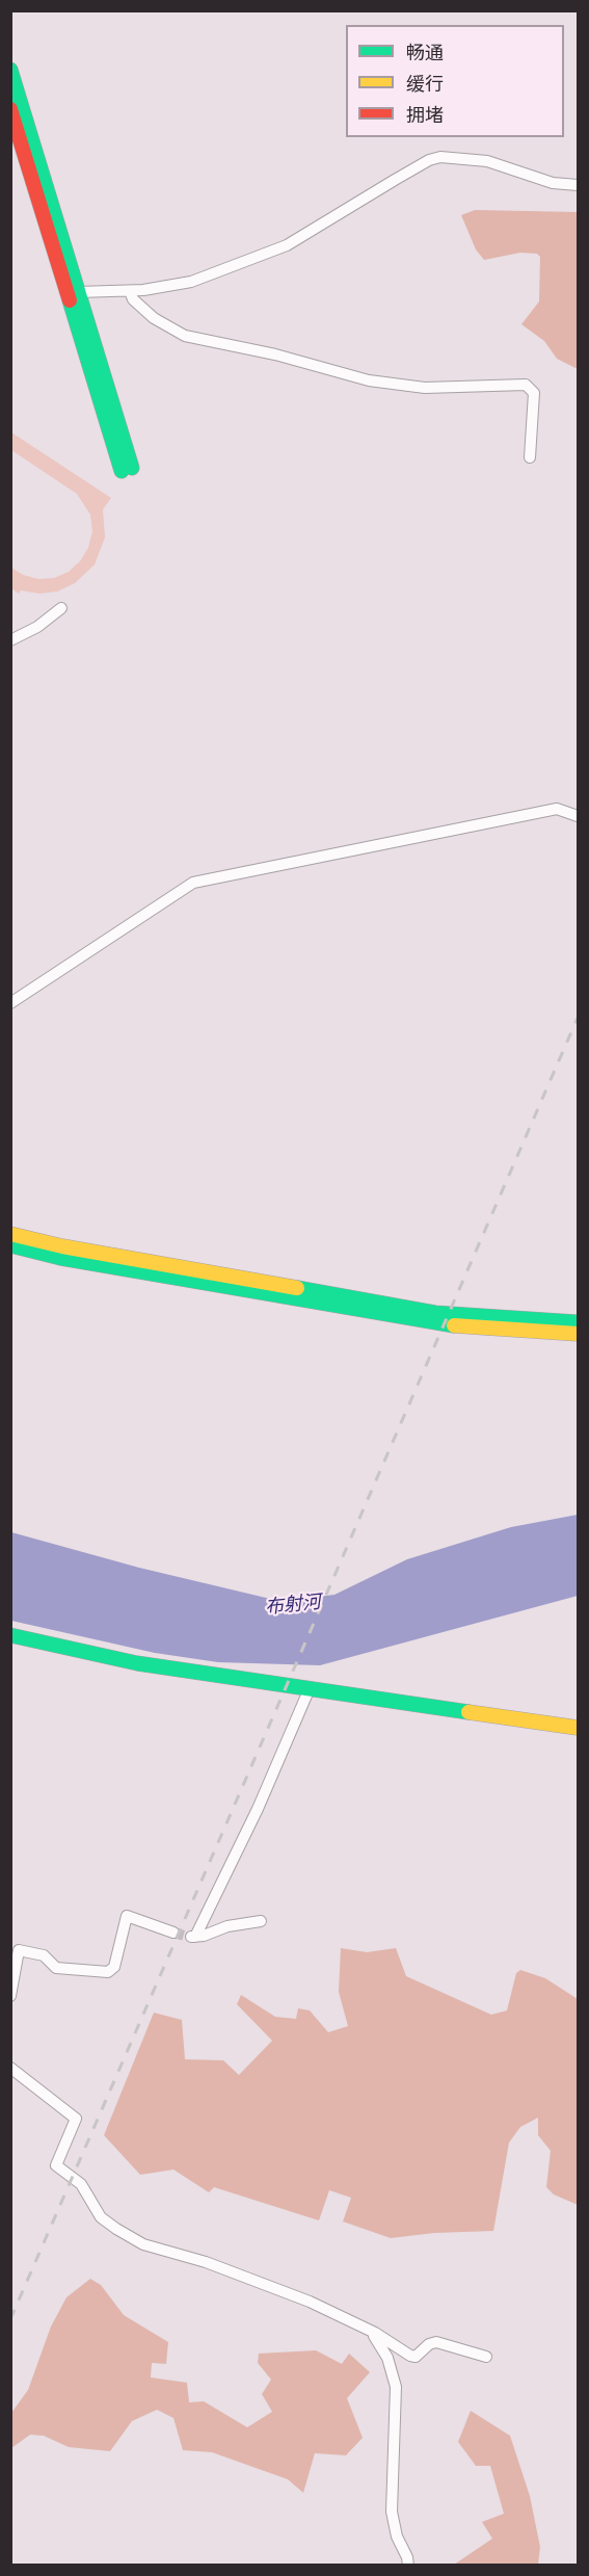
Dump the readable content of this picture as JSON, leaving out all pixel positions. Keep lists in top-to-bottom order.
{
  "water": ["布射河"],
  "legend": ["畅通", "缓行", "拥堵"]
}
